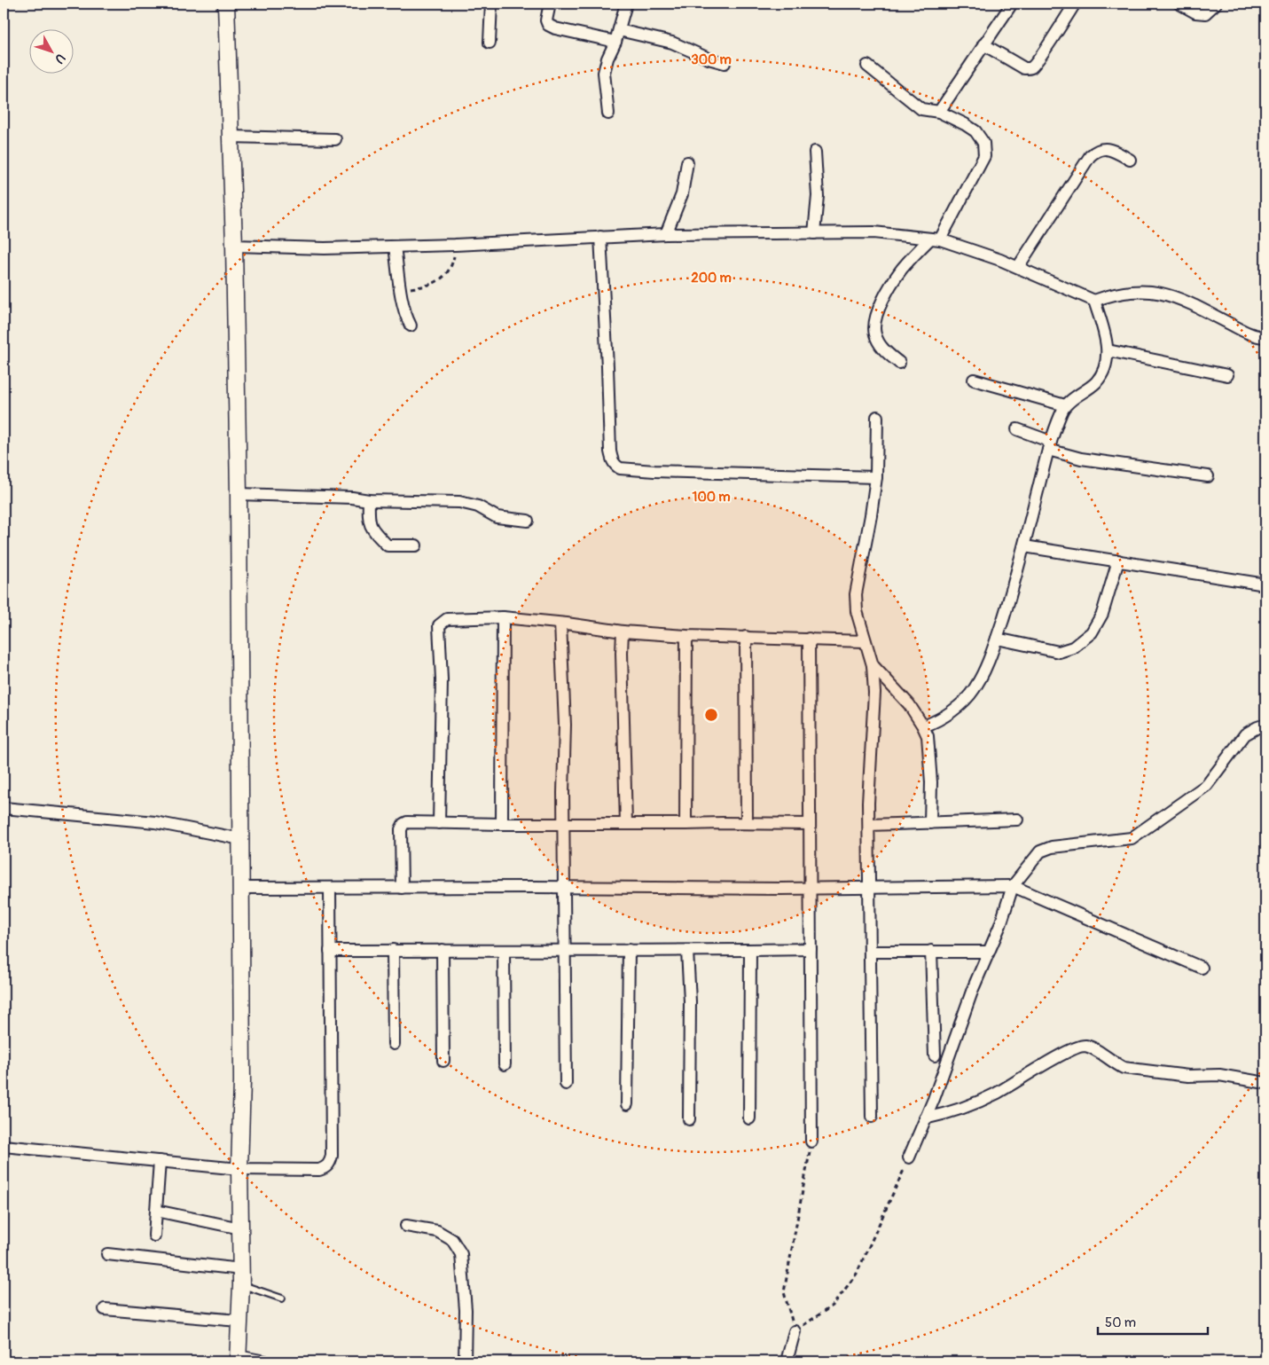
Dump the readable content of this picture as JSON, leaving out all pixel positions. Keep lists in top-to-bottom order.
{
  "scale_bar": "50 m",
  "north": "bottom right",
  "rings": ["300 m", "200 m", "100 m"]
}
